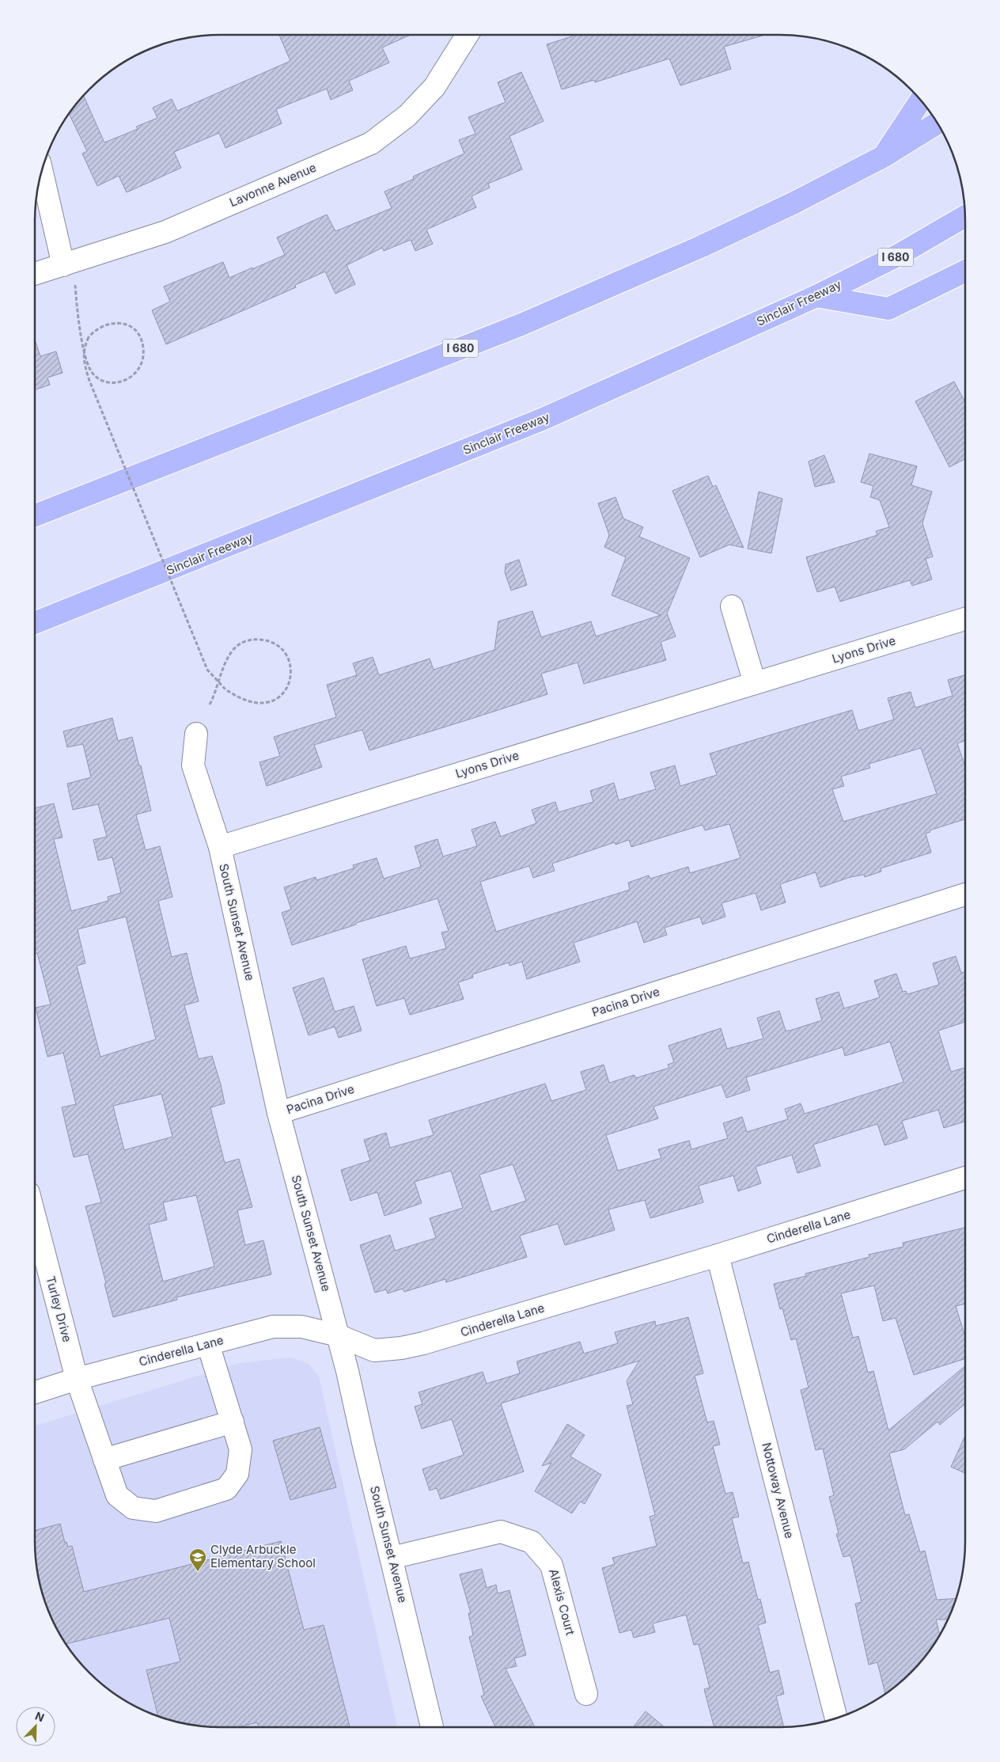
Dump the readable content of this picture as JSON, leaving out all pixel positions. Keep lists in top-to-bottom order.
{
  "streets": {
    "highway": ["I 680", "Sinclair Freeway"],
    "street": [
      "Lavonne Avenue",
      "Lyons Drive",
      "South Sunset Avenue",
      "Pacina Drive",
      "Cinderella Lane",
      "Turley Drive",
      "Nottoway Avenue",
      "Alexis Court"
    ]
  },
  "crossings": [
    ["Lyons Drive", "South Sunset Avenue"],
    ["South Sunset Avenue", "Pacina Drive"],
    ["South Sunset Avenue", "Cinderella Lane"],
    ["South Sunset Avenue", "Alexis Court"],
    ["Cinderella Lane", "Turley Drive"],
    ["Cinderella Lane", "Nottoway Avenue"]
  ],
  "places": {
    "school or university": ["Clyde Arbuckle Elementary School"]
  },
  "north": "top right"
}
